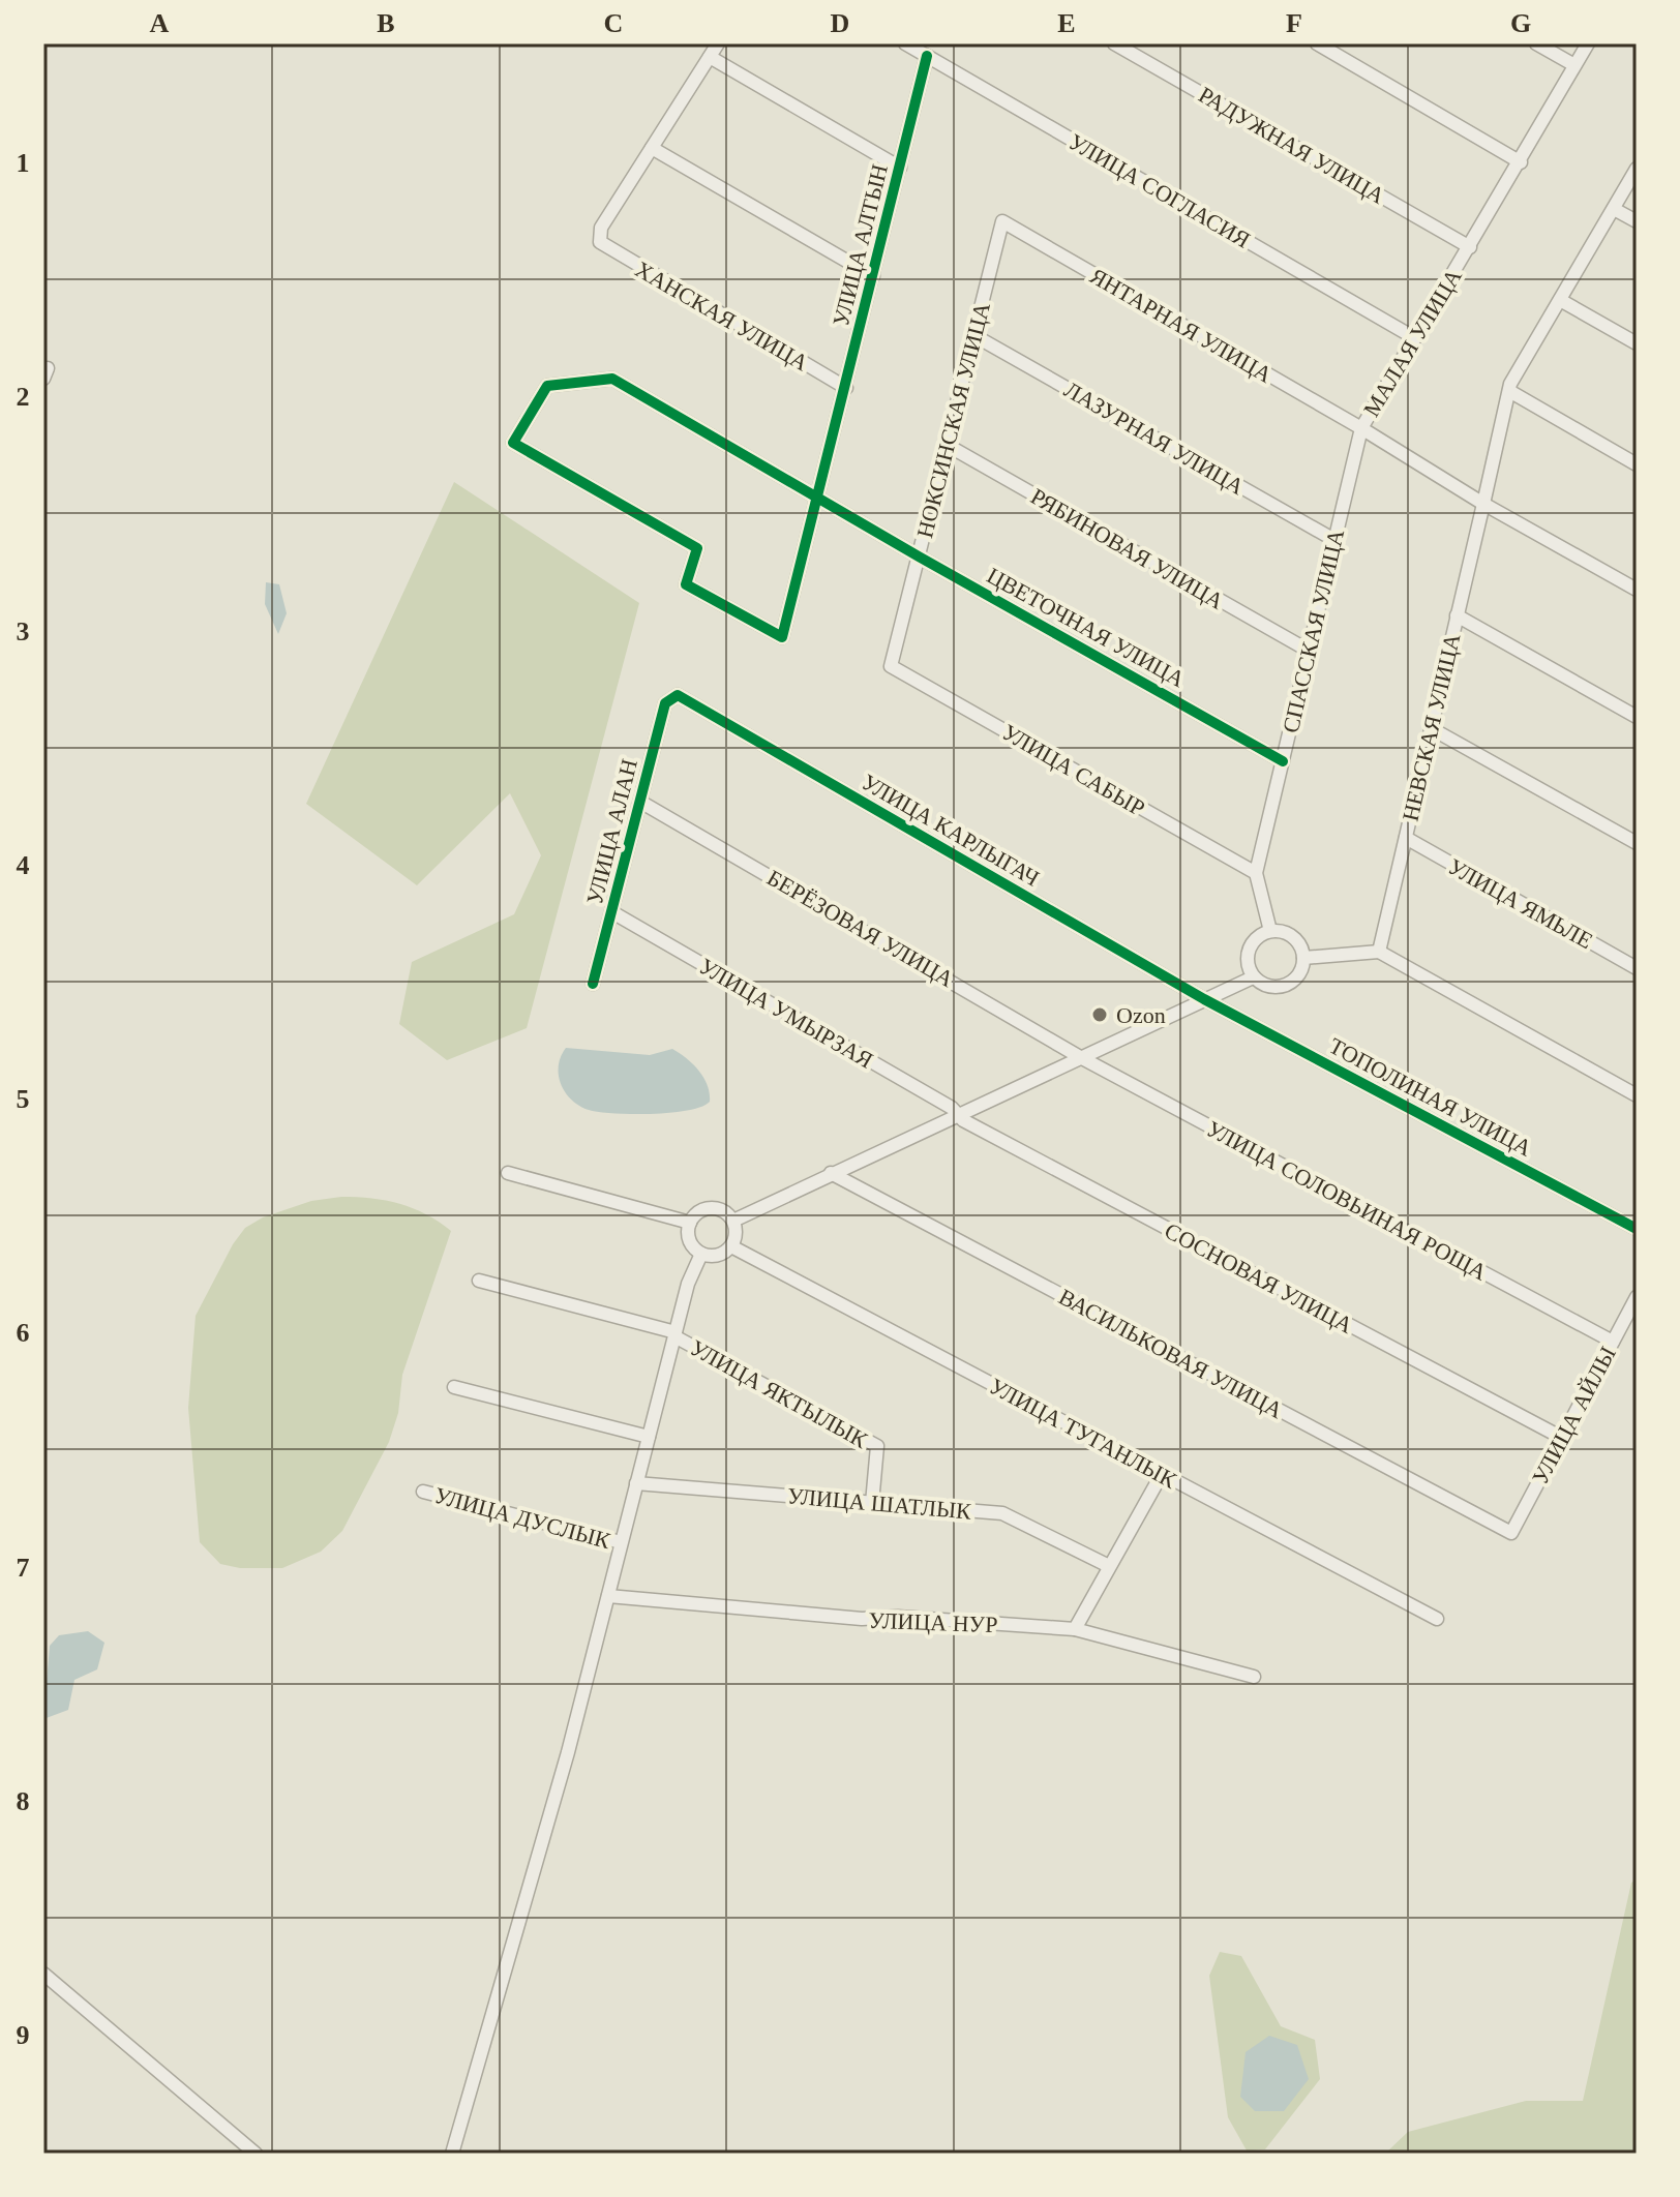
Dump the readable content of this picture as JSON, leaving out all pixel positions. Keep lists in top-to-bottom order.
{
  "streets": {
    "street": [
      "РАДУЖНАЯ УЛИЦА",
      "УЛИЦА СОГЛАСИЯ",
      "УЛИЦА АЛТЫН",
      "ХАНСКАЯ УЛИЦА",
      "ЯНТАРНАЯ УЛИЦА",
      "МАЛАЯ УЛИЦА",
      "НОКСИНСКАЯ УЛИЦА",
      "ЛАЗУРНАЯ УЛИЦА",
      "РЯБИНОВАЯ УЛИЦА",
      "ЦВЕТОЧНАЯ УЛИЦА",
      "СПАССКАЯ УЛИЦА",
      "НЕВСКАЯ УЛИЦА",
      "УЛИЦА САБЫР",
      "УЛИЦА КАРЛЫГАЧ",
      "УЛИЦА АЛАН",
      "УЛИЦА ЯМЬЛЕ",
      "БЕРЁЗОВАЯ УЛИЦА",
      "УЛИЦА УМЫРЗАЯ",
      "ТОПОЛИНАЯ УЛИЦА",
      "УЛИЦА СОЛОВЬИНАЯ РОЩА",
      "СОСНОВАЯ УЛИЦА",
      "ВАСИЛЬКОВАЯ УЛИЦА",
      "УЛИЦА ЯКТЫЛЫК",
      "УЛИЦА АЙЛЫ",
      "УЛИЦА ТУГАНЛЫК",
      "УЛИЦА ШАТЛЫК",
      "УЛИЦА ДУСЛЫК",
      "УЛИЦА НУР"
    ]
  },
  "crossings": [
    ["РАДУЖНАЯ УЛИЦА", "МАЛАЯ УЛИЦА"],
    ["УЛИЦА СОГЛАСИЯ", "УЛИЦА АЛТЫН"],
    ["УЛИЦА СОГЛАСИЯ", "МАЛАЯ УЛИЦА"],
    ["УЛИЦА АЛТЫН", "ХАНСКАЯ УЛИЦА"],
    ["УЛИЦА АЛТЫН", "ЦВЕТОЧНАЯ УЛИЦА"],
    ["ЯНТАРНАЯ УЛИЦА", "МАЛАЯ УЛИЦА"],
    ["ЯНТАРНАЯ УЛИЦА", "НОКСИНСКАЯ УЛИЦА"],
    ["ЯНТАРНАЯ УЛИЦА", "СПАССКАЯ УЛИЦА"],
    ["МАЛАЯ УЛИЦА", "СПАССКАЯ УЛИЦА"],
    ["МАЛАЯ УЛИЦА", "НЕВСКАЯ УЛИЦА"],
    ["НОКСИНСКАЯ УЛИЦА", "ЛАЗУРНАЯ УЛИЦА"],
    ["НОКСИНСКАЯ УЛИЦА", "РЯБИНОВАЯ УЛИЦА"],
    ["НОКСИНСКАЯ УЛИЦА", "ЦВЕТОЧНАЯ УЛИЦА"],
    ["НОКСИНСКАЯ УЛИЦА", "УЛИЦА САБЫР"],
    ["ЛАЗУРНАЯ УЛИЦА", "СПАССКАЯ УЛИЦА"],
    ["РЯБИНОВАЯ УЛИЦА", "СПАССКАЯ УЛИЦА"],
    ["ЦВЕТОЧНАЯ УЛИЦА", "СПАССКАЯ УЛИЦА"],
    ["СПАССКАЯ УЛИЦА", "УЛИЦА САБЫР"],
    ["НЕВСКАЯ УЛИЦА", "УЛИЦА ЯМЬЛЕ"],
    ["УЛИЦА КАРЛЫГАЧ", "УЛИЦА АЛАН"],
    ["УЛИЦА КАРЛЫГАЧ", "ТОПОЛИНАЯ УЛИЦА"],
    ["УЛИЦА АЛАН", "БЕРЁЗОВАЯ УЛИЦА"],
    ["УЛИЦА АЛАН", "УЛИЦА УМЫРЗАЯ"],
    ["БЕРЁЗОВАЯ УЛИЦА", "УЛИЦА СОЛОВЬИНАЯ РОЩА"],
    ["УЛИЦА УМЫРЗАЯ", "СОСНОВАЯ УЛИЦА"],
    ["УЛИЦА СОЛОВЬИНАЯ РОЩА", "УЛИЦА АЙЛЫ"],
    ["СОСНОВАЯ УЛИЦА", "УЛИЦА АЙЛЫ"],
    ["ВАСИЛЬКОВАЯ УЛИЦА", "УЛИЦА АЙЛЫ"],
    ["УЛИЦА ЯКТЫЛЫК", "УЛИЦА ШАТЛЫК"]
  ],
  "places": ["Ozon"],
  "grid": {
    "columns": [
      "A",
      "B",
      "C",
      "D",
      "E",
      "F",
      "G"
    ],
    "rows": [
      "1",
      "2",
      "3",
      "4",
      "5",
      "6",
      "7",
      "8",
      "9"
    ]
  }
}
